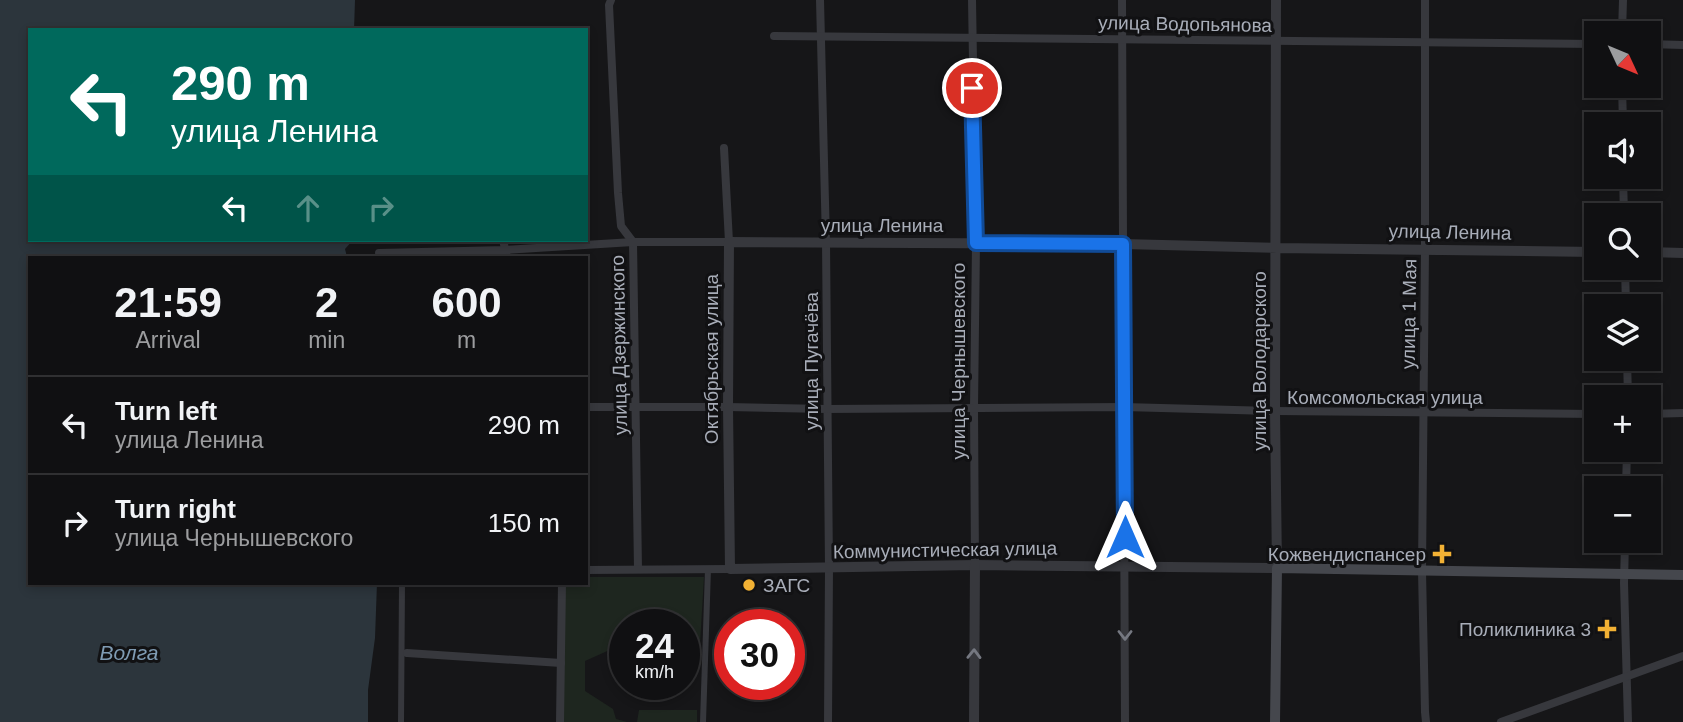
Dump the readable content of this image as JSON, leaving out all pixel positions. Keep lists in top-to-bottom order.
{
  "streets": {
    "main road": ["улица Володарского", "Коммунистическая улица"],
    "street": [
      "улица Водопьянова",
      "улица Ленина",
      "улица 1 Мая",
      "улица Дзержинского",
      "Октябрьская улица",
      "улица Пугачёва",
      "улица Чернышевского",
      "Комсомольская улица"
    ]
  },
  "crossings": [
    ["улица Водопьянова", "улица 1 Мая"],
    ["улица Водопьянова", "улица Пугачёва"],
    ["улица Водопьянова", "улица Чернышевского"],
    ["улица Водопьянова", "улица Володарского"],
    ["улица Ленина", "улица 1 Мая"],
    ["улица Ленина", "улица Дзержинского"],
    ["улица Ленина", "Октябрьская улица"],
    ["улица Ленина", "улица Пугачёва"],
    ["улица Ленина", "улица Чернышевского"],
    ["улица Ленина", "улица Володарского"],
    ["улица 1 Мая", "Комсомольская улица"],
    ["улица 1 Мая", "Коммунистическая улица"],
    ["улица Дзержинского", "Комсомольская улица"],
    ["улица Дзержинского", "Коммунистическая улица"],
    ["Октябрьская улица", "Комсомольская улица"],
    ["Октябрьская улица", "Коммунистическая улица"],
    ["улица Пугачёва", "Комсомольская улица"],
    ["улица Пугачёва", "Коммунистическая улица"],
    ["улица Чернышевского", "Комсомольская улица"],
    ["улица Чернышевского", "Коммунистическая улица"],
    ["улица Володарского", "Комсомольская улица"],
    ["улица Володарского", "Коммунистическая улица"]
  ],
  "water": ["Волга"],
  "places": {
    "health": ["Кожвендиспансер", "Поликлиника 3"],
    "other": ["ЗАГС"]
  },
  "north": "bottom right",
  "page": {
    "map_buttons": ["+", "−"],
    "turn": ["290 m", "улица Ленина"],
    "eta": [
      "21:59",
      "Arrival",
      "2",
      "min",
      "600",
      "m"
    ],
    "list": [
      {
        "name": "Turn left",
        "note": "улица Ленина",
        "value": "290 m"
      },
      {
        "name": "Turn right",
        "note": "улица Чернышевского",
        "value": "150 m"
      }
    ],
    "speed": "24 km/h",
    "limit": "30"
  }
}
